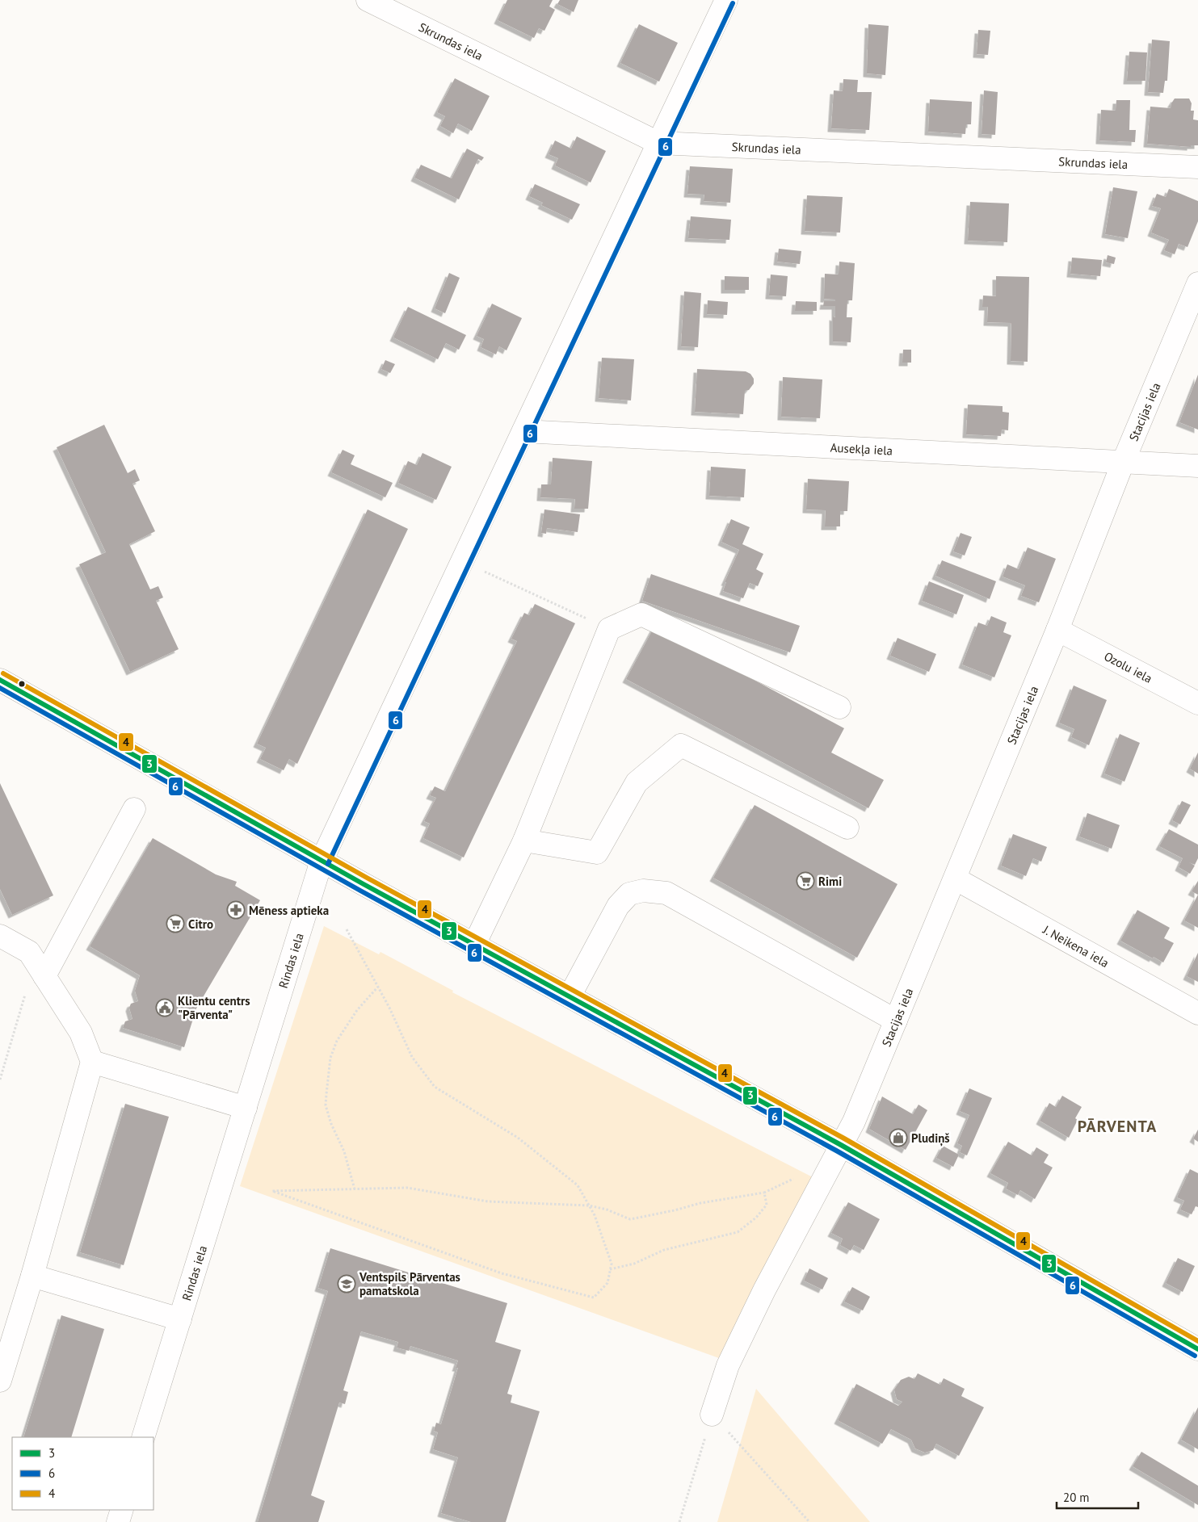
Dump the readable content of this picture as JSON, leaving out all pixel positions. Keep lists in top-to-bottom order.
{
  "streets": {
    "street": [
      "Skrundas iela",
      "Stacijas iela",
      "Ausekļa iela",
      "Ozolu iela",
      "J. Neikena iela",
      "Rindas iela"
    ]
  },
  "crossings": [
    ["Skrundas iela", "Rindas iela"],
    ["Stacijas iela", "Ausekļa iela"],
    ["Stacijas iela", "Ozolu iela"],
    ["Stacijas iela", "J. Neikena iela"],
    ["Ausekļa iela", "Rindas iela"]
  ],
  "districts": ["PĀRVENTA"],
  "places": {
    "supermarket": ["Rimi", "Citro"],
    "pharmacy": ["Mēness aptieka"],
    "public building": ["Klientu centrs \"Pārventa\""],
    "shop": ["Pludiņš"],
    "school or university": ["Ventspils Pārventas pamatskola"]
  },
  "lines": ["transit line 6", "transit line 4", "transit line 3"],
  "legend": ["3", "6", "4"],
  "scale_bar": "20 m"
}
